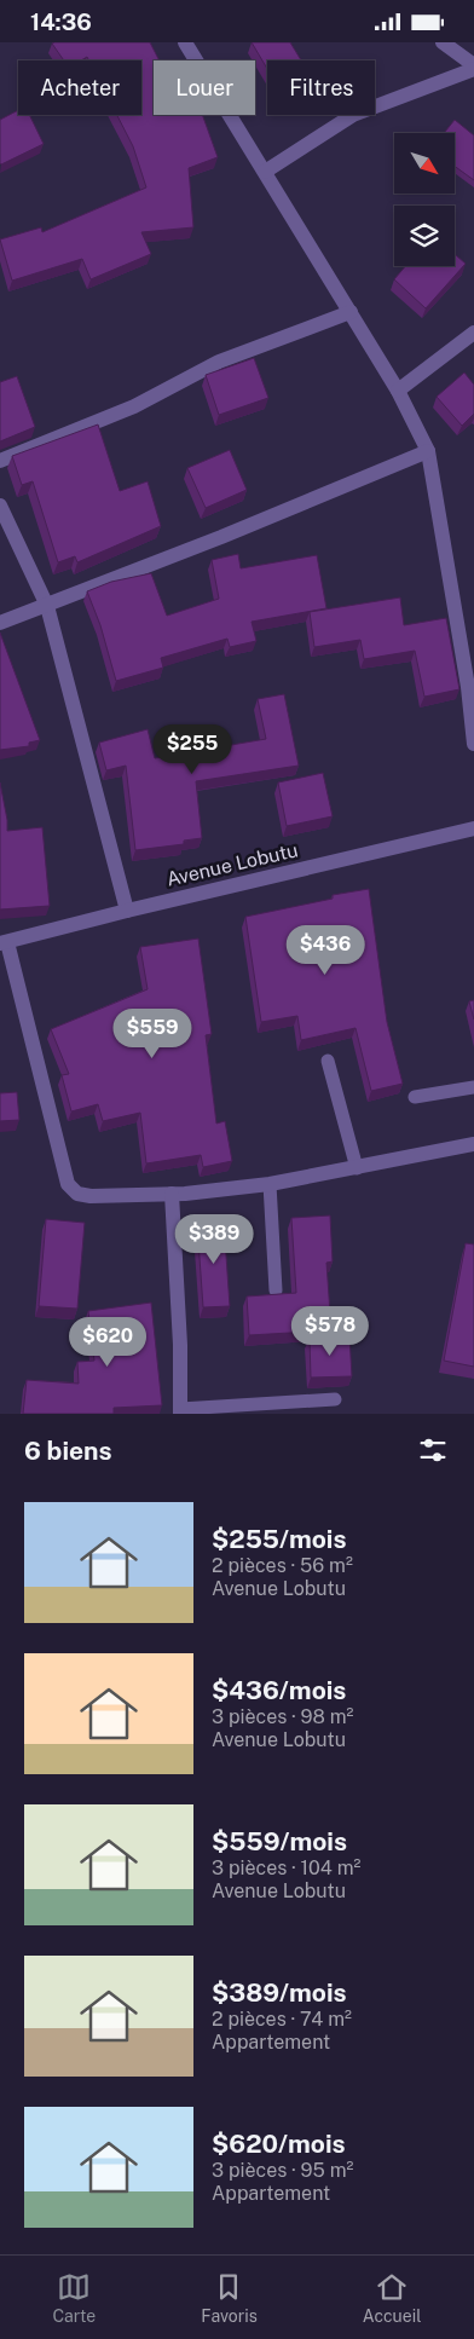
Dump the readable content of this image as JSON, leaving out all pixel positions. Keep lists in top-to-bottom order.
{
  "streets": {
    "street": ["Avenue Lobutu"]
  },
  "north": "bottom right",
  "page": {
    "status": "14:36",
    "chip": ["Acheter", "Louer", "Filtres"],
    "price": [
      "$255",
      "$436",
      "$559",
      "$389",
      "$578",
      "$620"
    ],
    "heading": "6 biens",
    "list": [
      {
        "name": "$255/mois",
        "note": "2 pièces · 56 m² · Avenue Lobutu"
      },
      {
        "name": "$436/mois",
        "note": "3 pièces · 98 m² · Avenue Lobutu"
      },
      {
        "name": "$559/mois",
        "note": "3 pièces · 104 m² · Avenue Lobutu"
      },
      {
        "name": "$389/mois",
        "note": "2 pièces · 74 m² · Appartement"
      },
      {
        "name": "$620/mois",
        "note": "3 pièces · 95 m² · Appartement"
      }
    ],
    "tabs": ["Carte", "Favoris", "Accueil"]
  }
}
